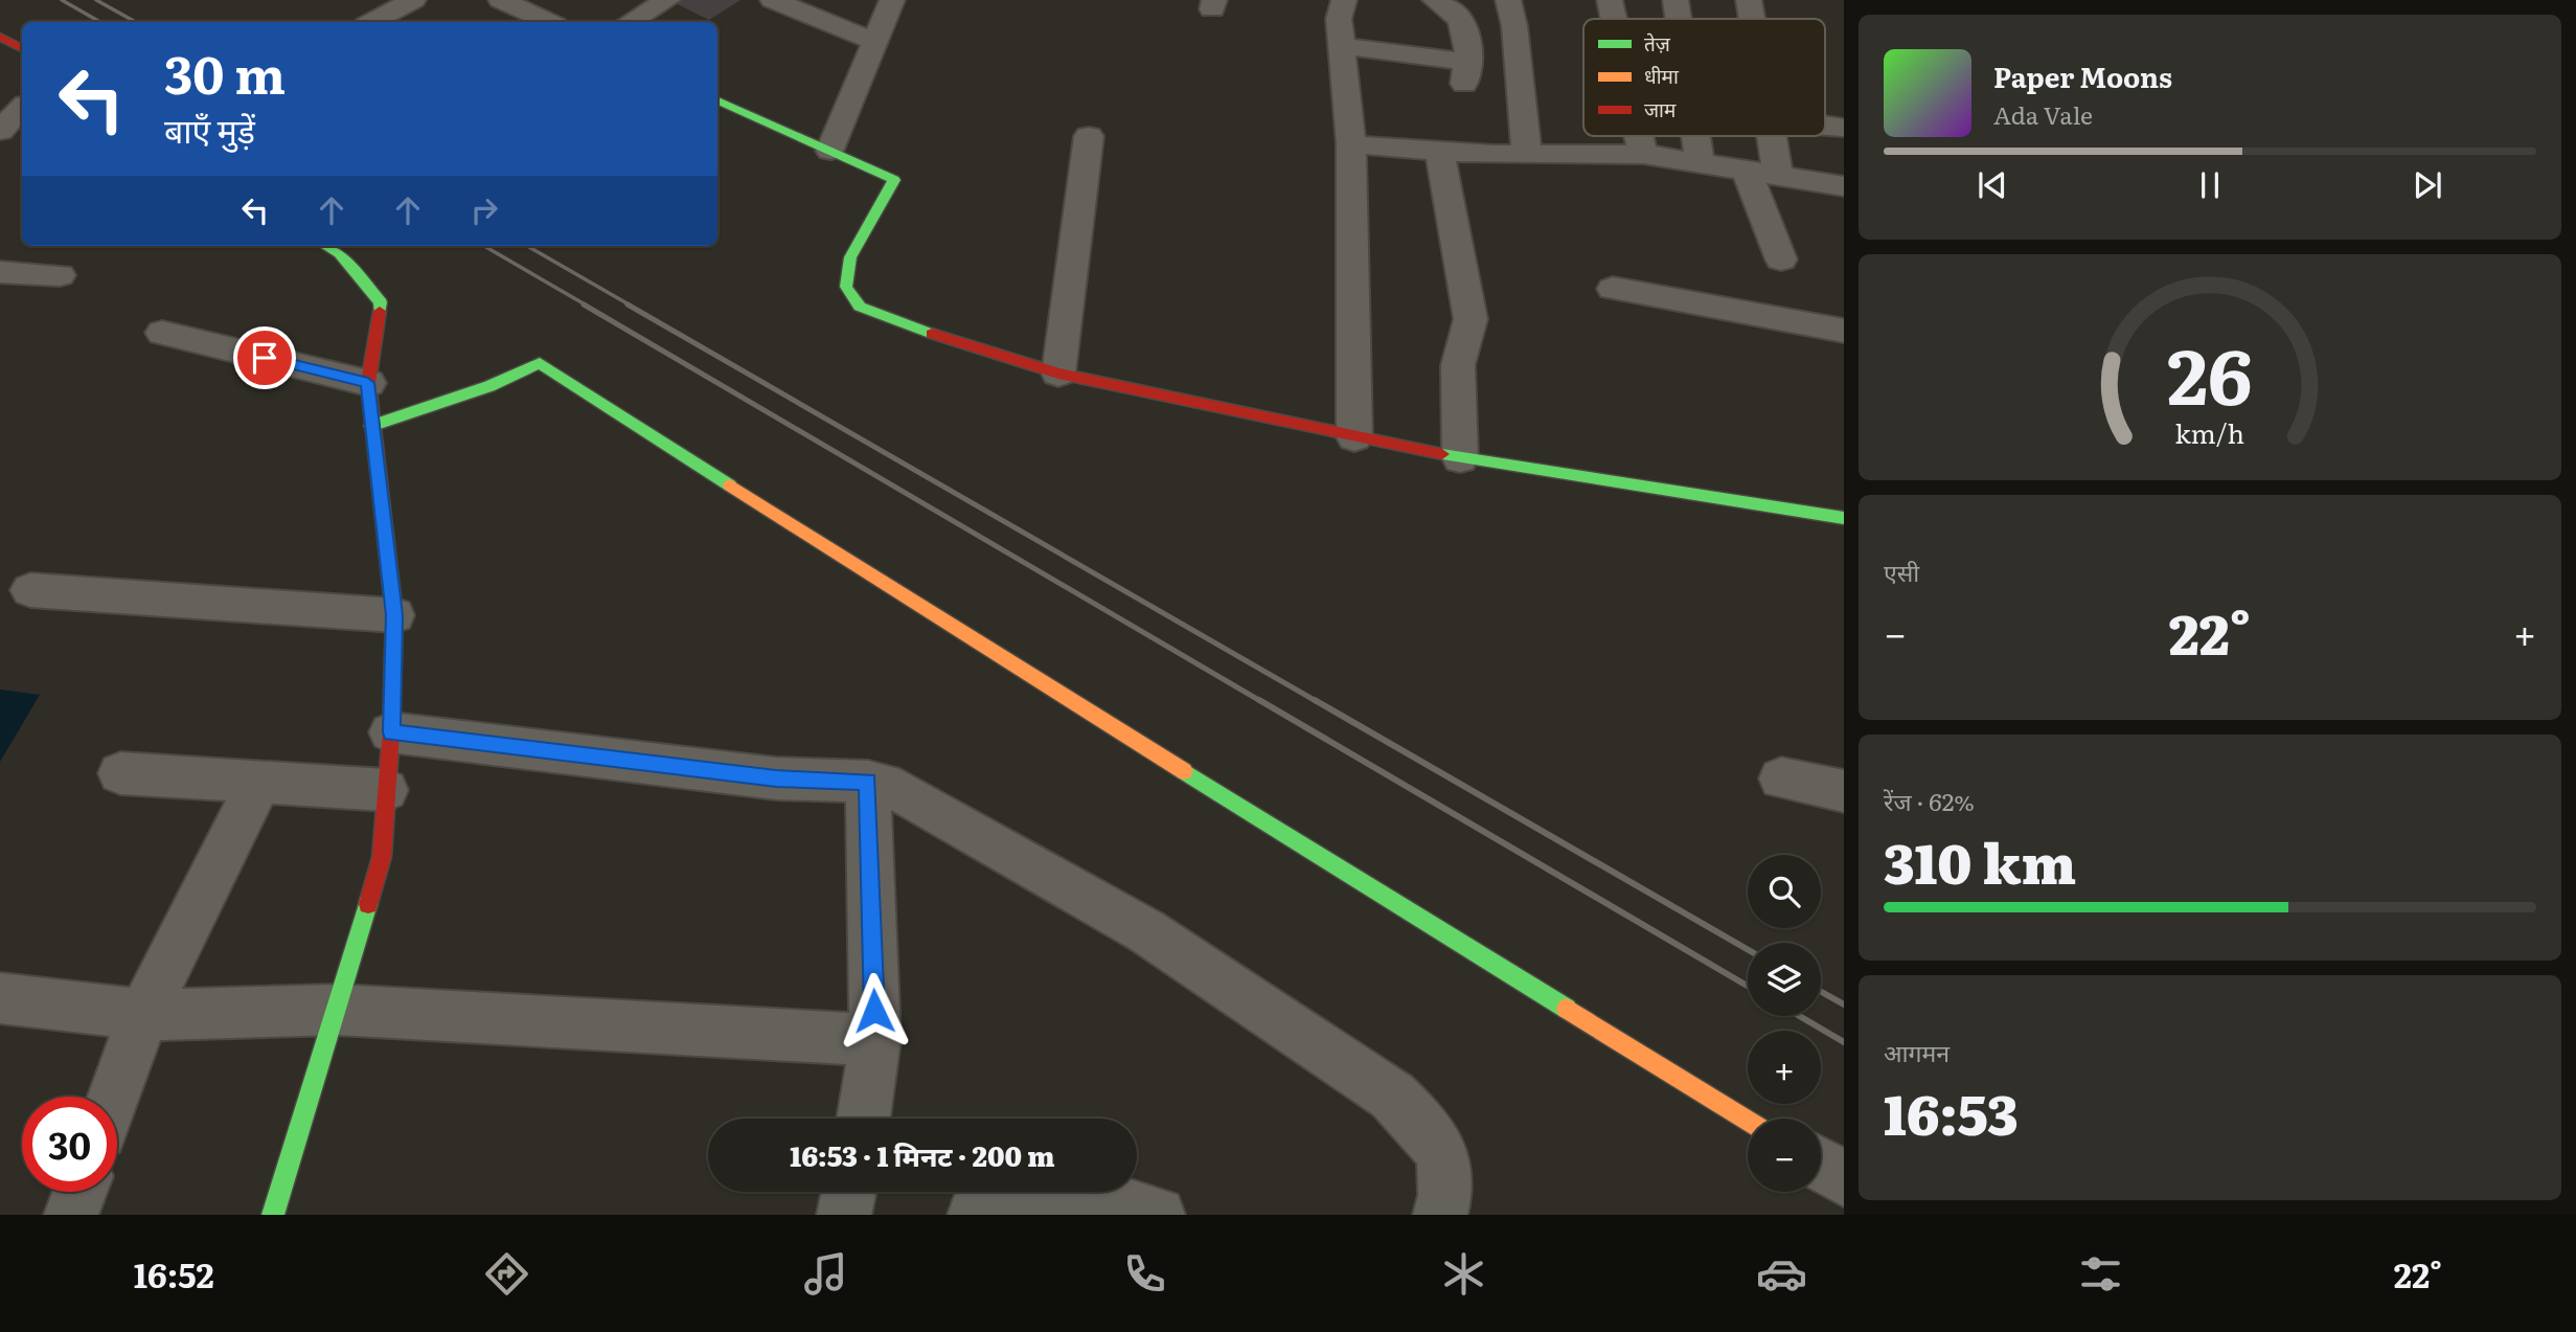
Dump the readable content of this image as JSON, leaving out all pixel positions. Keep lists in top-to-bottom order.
{
  "legend": ["तेज़", "धीमा", "जाम"],
  "page": {
    "turn": ["30 m", "बाएँ मुड़ें"],
    "song": ["Paper Moons", "Ada Vale"],
    "tile": [
      "एसी",
      ["रेंज · 62%", "310 km"],
      ["आगमन", "16:53"]
    ],
    "heat": ["−", "22°", "+"],
    "map_buttons": ["+", "−"],
    "limit": "30",
    "trip": "16:53 · 1 मिनट · 200 m",
    "tabs": ["16:52", "22°"],
    "gauge": ["26", "km/h"]
  }
}
